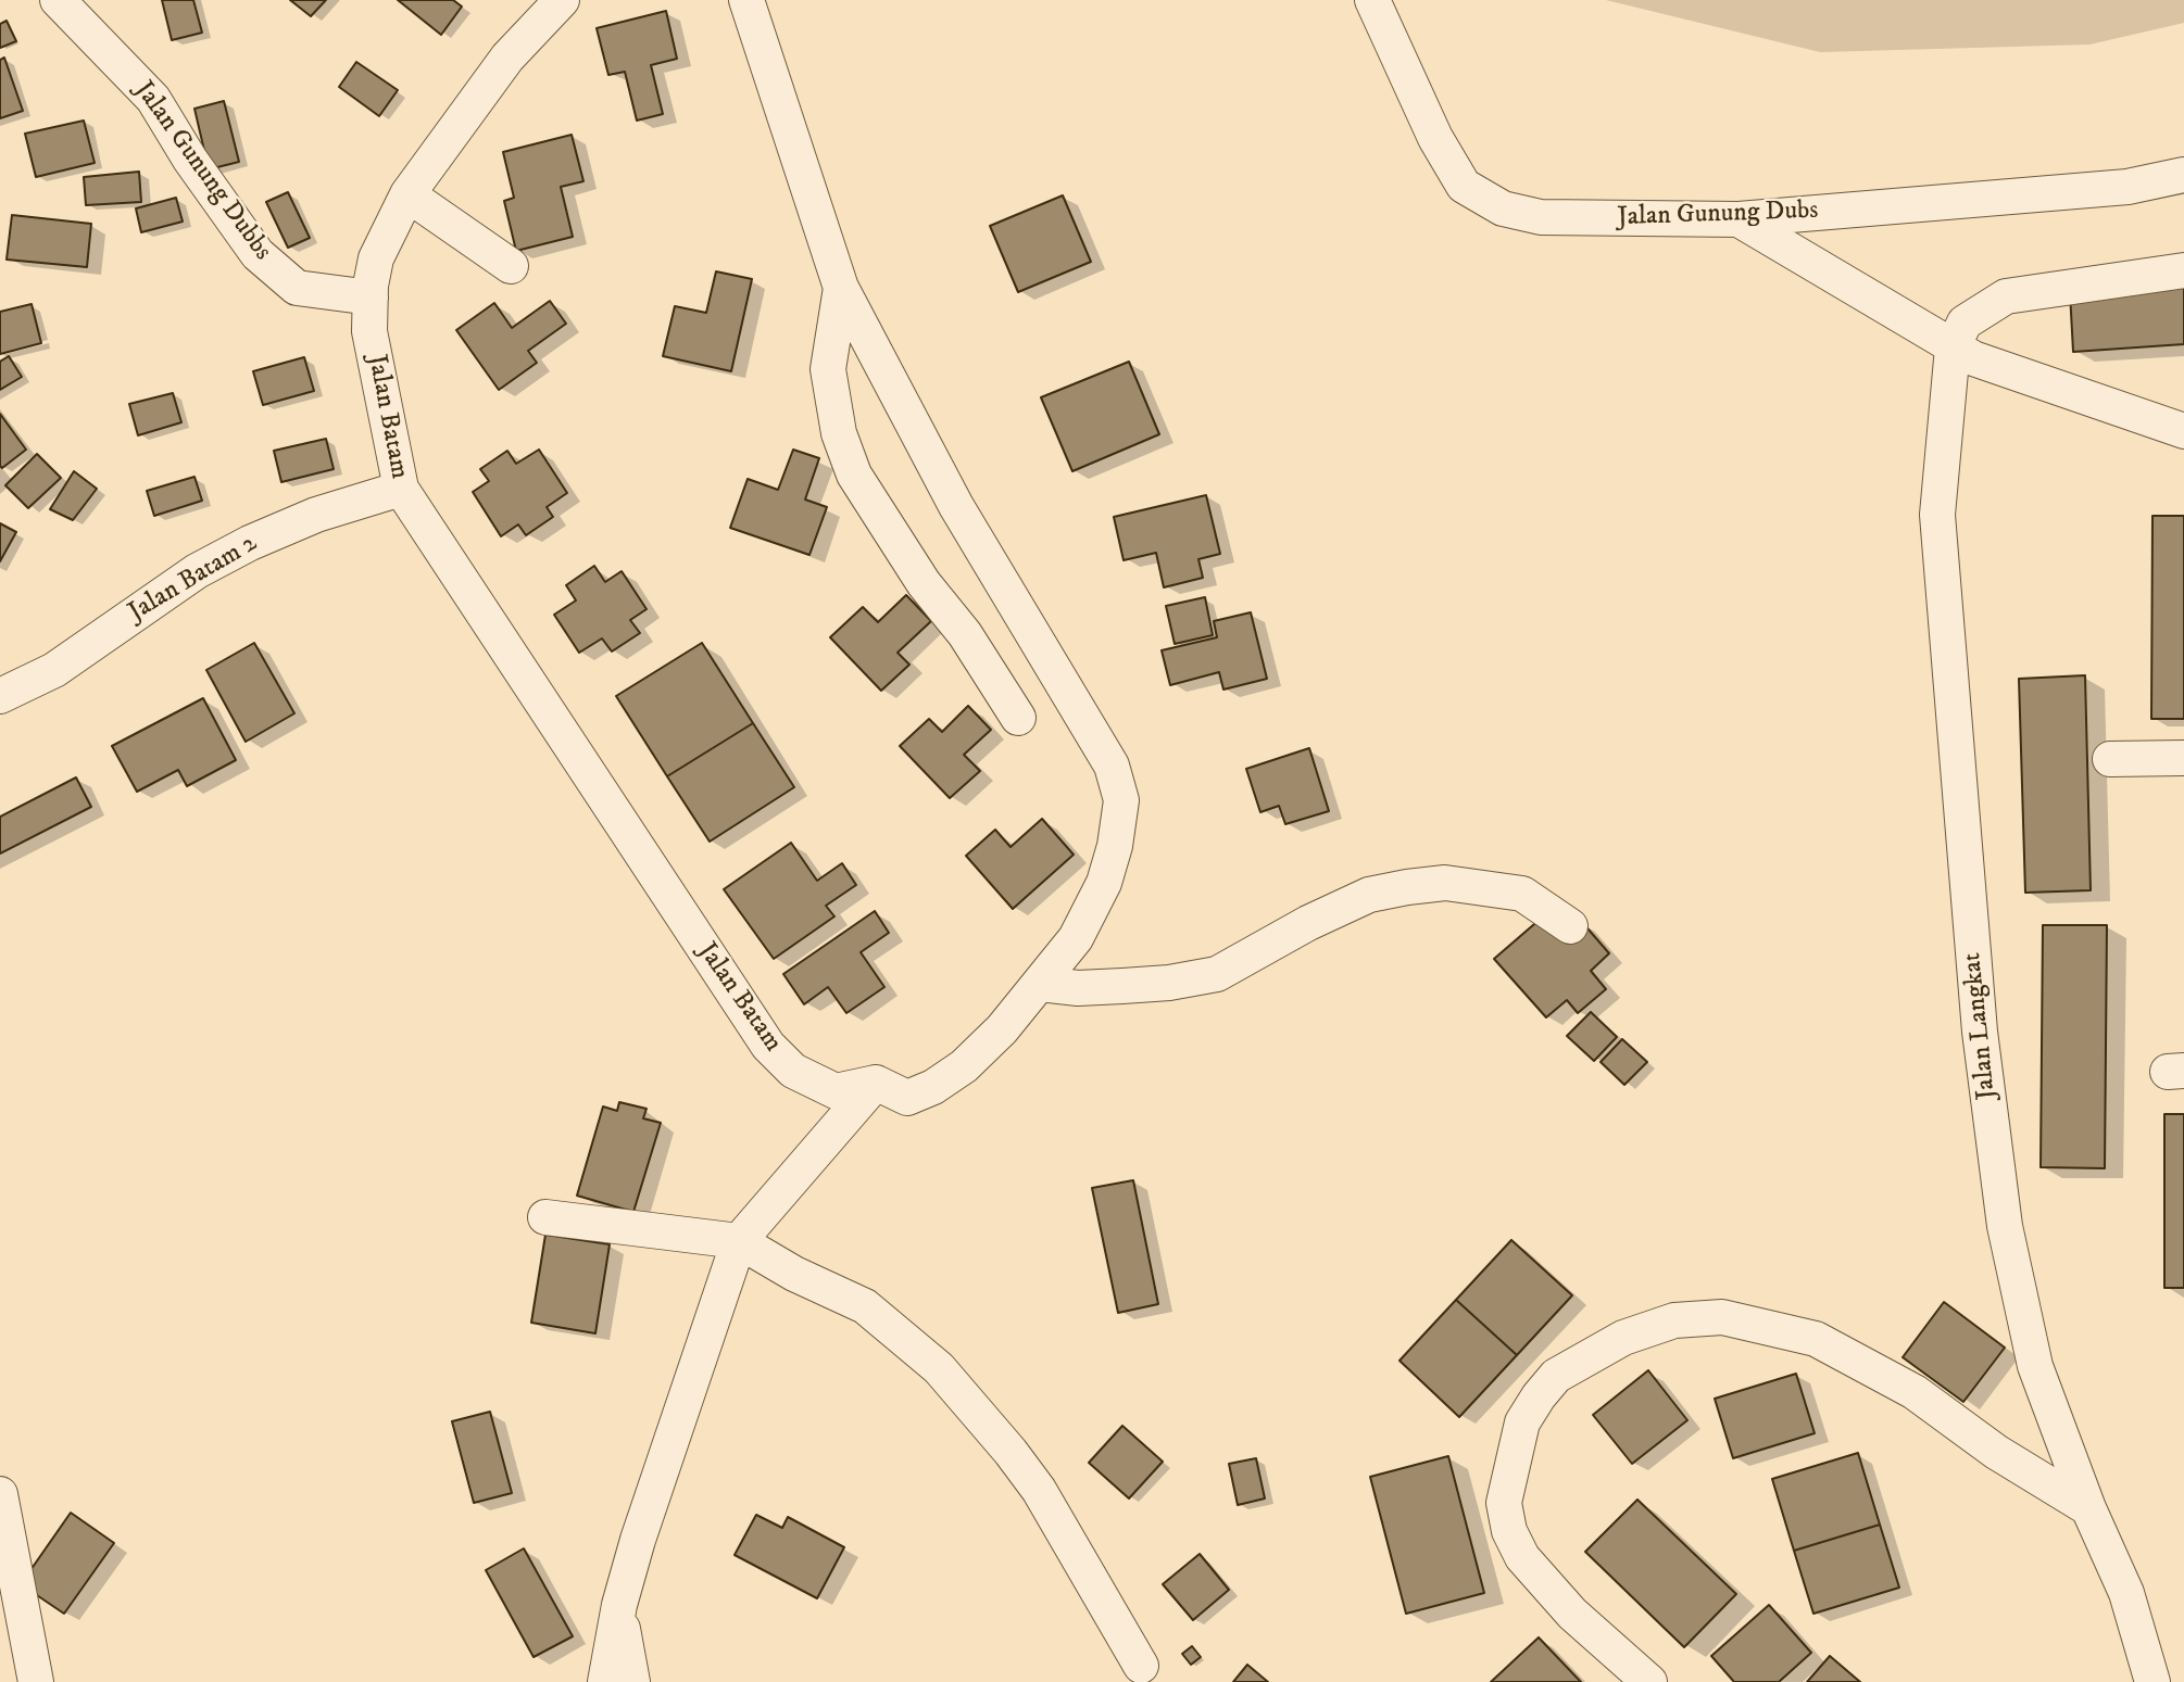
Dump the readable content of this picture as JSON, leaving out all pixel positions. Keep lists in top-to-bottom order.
{
  "streets": {
    "street": [
      "Jalan Gunung Dubbs",
      "Jalan Gunung Dubs",
      "Jalan Batam",
      "Jalan Batam 2",
      "Jalan Langkat"
    ]
  },
  "crossings": [
    ["Jalan Gunung Dubbs", "Jalan Batam"],
    ["Jalan Batam", "Jalan Batam 2"]
  ]
}
